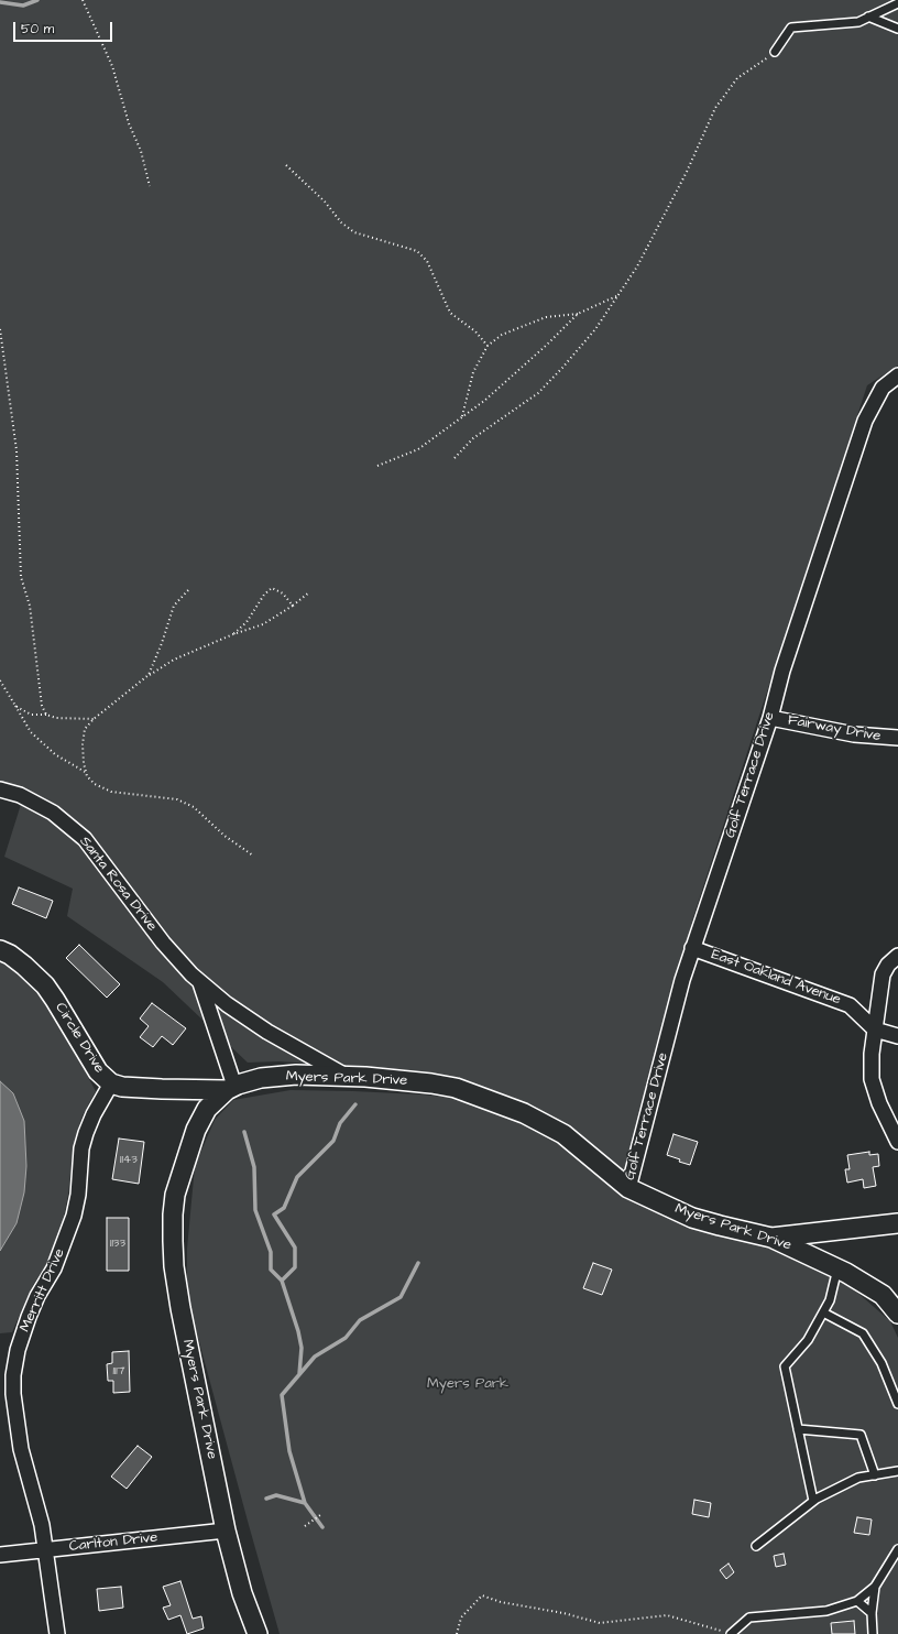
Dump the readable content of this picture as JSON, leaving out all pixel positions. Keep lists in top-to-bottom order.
{
  "streets": {
    "street": [
      "Fairway Drive",
      "Golf Terrace Drive",
      "Santa Rosa Drive",
      "East Oakland Avenue",
      "Circle Drive",
      "Myers Park Drive",
      "Merritt Drive",
      "Carlton Drive"
    ]
  },
  "crossings": [
    ["Fairway Drive", "Golf Terrace Drive"],
    ["Golf Terrace Drive", "East Oakland Avenue"],
    ["Golf Terrace Drive", "Myers Park Drive"],
    ["Santa Rosa Drive", "Circle Drive"],
    ["Santa Rosa Drive", "Myers Park Drive"],
    ["Circle Drive", "Myers Park Drive"],
    ["Circle Drive", "Merritt Drive"],
    ["Myers Park Drive", "Carlton Drive"],
    ["Merritt Drive", "Carlton Drive"]
  ],
  "parks": ["Myers Park"],
  "house_numbers": ["1143", "1133", "1117"],
  "scale_bar": "50 m"
}
